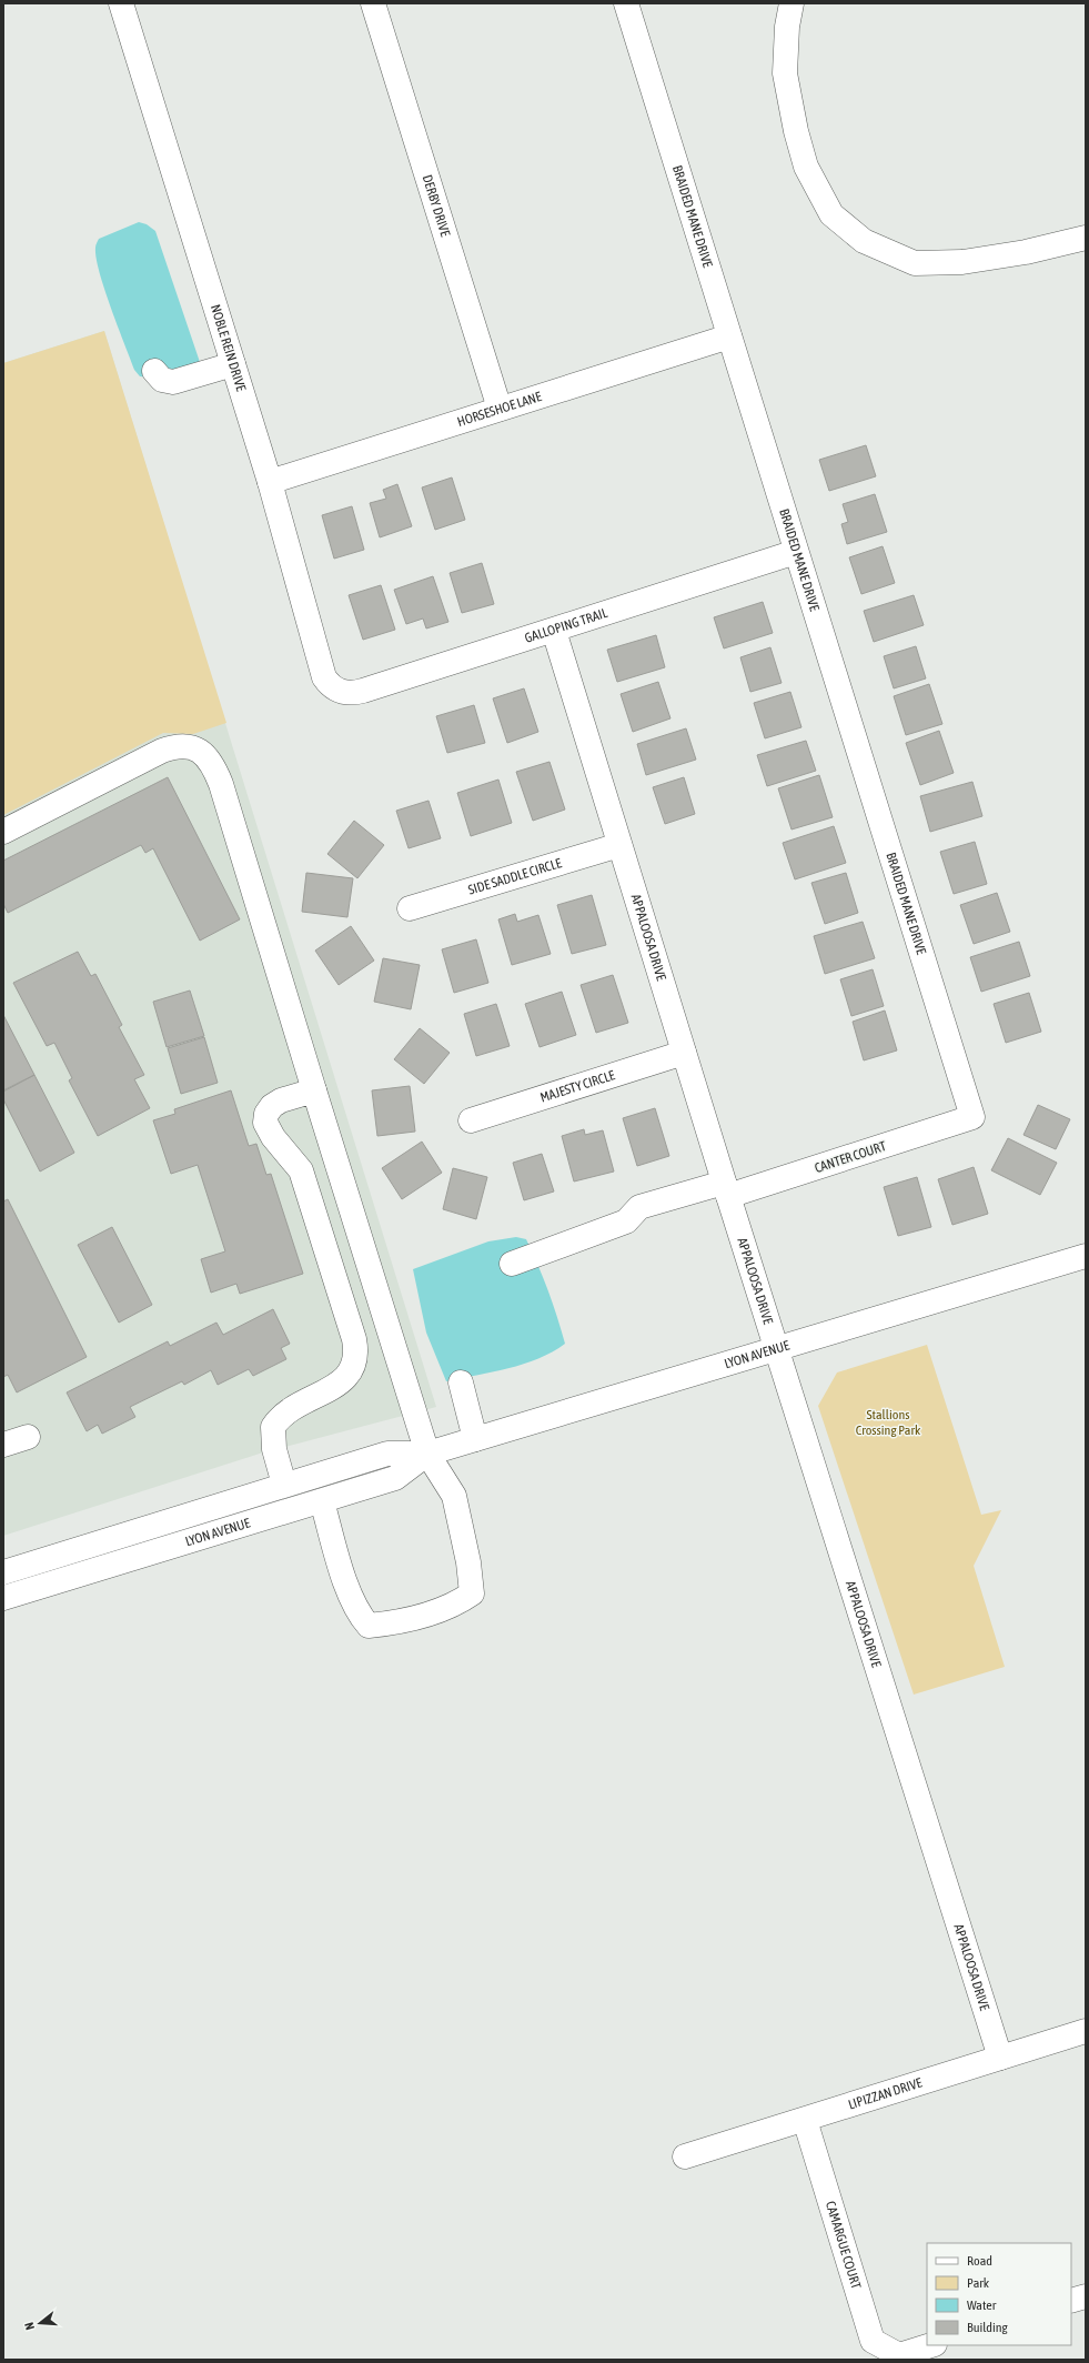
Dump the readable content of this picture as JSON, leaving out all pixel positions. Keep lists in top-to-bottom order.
{
  "streets": {
    "street": [
      "DERBY DRIVE",
      "BRAIDED MANE DRIVE",
      "NOBLE REIN DRIVE",
      "HORSESHOE LANE",
      "GALLOPING TRAIL",
      "SIDE SADDLE CIRCLE",
      "APPALOOSA DRIVE",
      "MAJESTY CIRCLE",
      "CANTER COURT",
      "LYON AVENUE",
      "LIPIZZAN DRIVE",
      "CAMARGUE COURT"
    ]
  },
  "crossings": [
    ["DERBY DRIVE", "HORSESHOE LANE"],
    ["BRAIDED MANE DRIVE", "HORSESHOE LANE"],
    ["BRAIDED MANE DRIVE", "GALLOPING TRAIL"],
    ["BRAIDED MANE DRIVE", "CANTER COURT"],
    ["NOBLE REIN DRIVE", "HORSESHOE LANE"],
    ["NOBLE REIN DRIVE", "GALLOPING TRAIL"],
    ["GALLOPING TRAIL", "APPALOOSA DRIVE"],
    ["SIDE SADDLE CIRCLE", "APPALOOSA DRIVE"],
    ["APPALOOSA DRIVE", "MAJESTY CIRCLE"],
    ["APPALOOSA DRIVE", "CANTER COURT"],
    ["APPALOOSA DRIVE", "LYON AVENUE"],
    ["APPALOOSA DRIVE", "LIPIZZAN DRIVE"],
    ["LIPIZZAN DRIVE", "CAMARGUE COURT"]
  ],
  "parks": ["Stallions Crossing Park"],
  "legend": [
    "Road",
    "Park",
    "Water",
    "Building"
  ],
  "north": "left"
}
